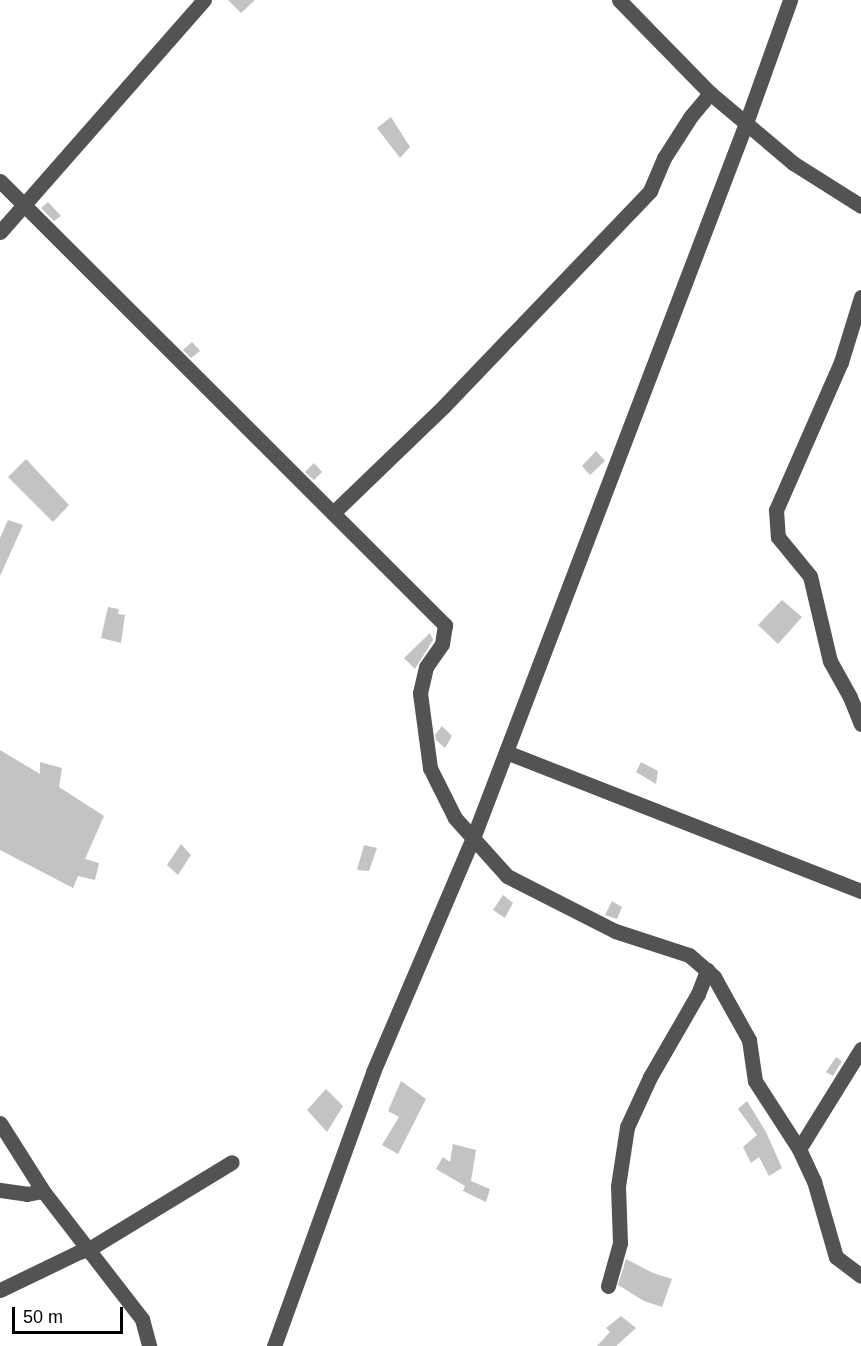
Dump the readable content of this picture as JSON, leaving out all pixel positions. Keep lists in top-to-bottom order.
{
  "scale_bar": "50 m"
}
